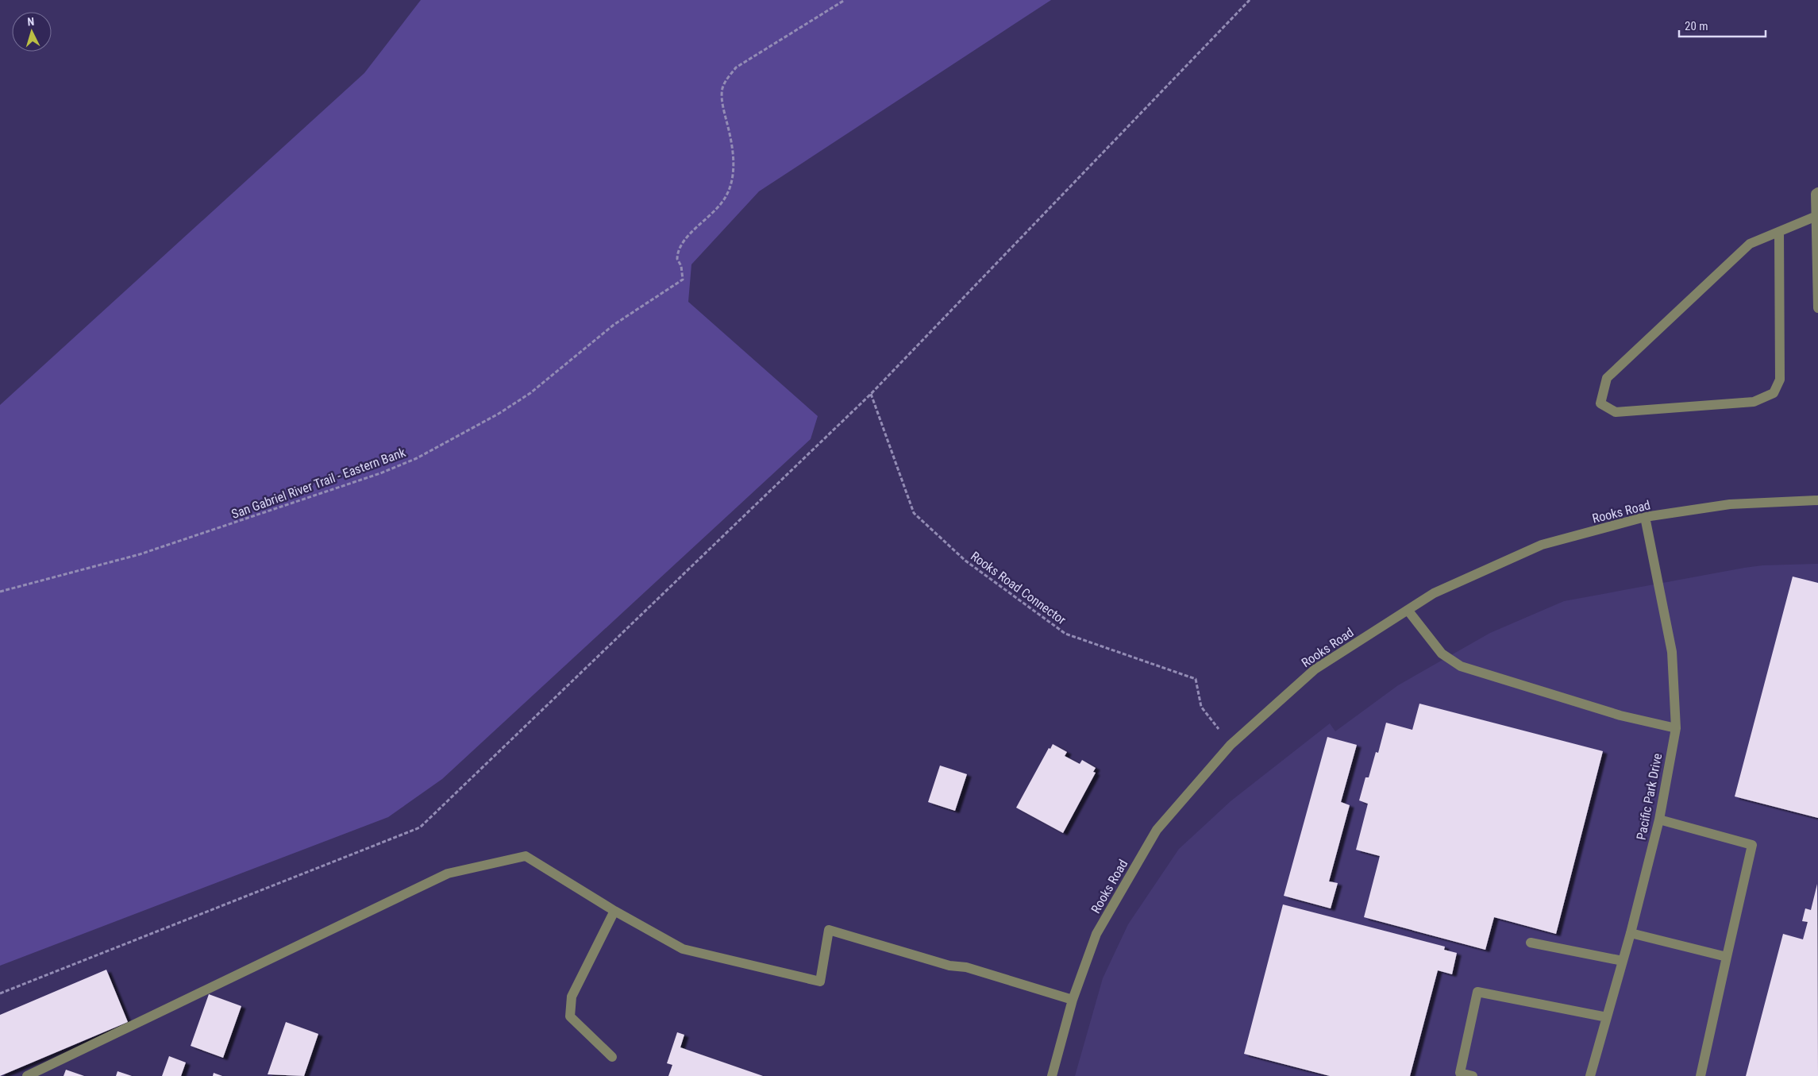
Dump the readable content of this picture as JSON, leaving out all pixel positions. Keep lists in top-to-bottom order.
{
  "streets": {
    "street": ["Rooks Road", "Pacific Park Drive"],
    "path": ["San Gabriel River Trail - Eastern Bank", "Rooks Road Connector"]
  },
  "crossings": [
    ["Rooks Road", "Rooks Road Connector"],
    ["Rooks Road", "Pacific Park Drive"]
  ],
  "scale_bar": "20 m",
  "north": "top"
}
